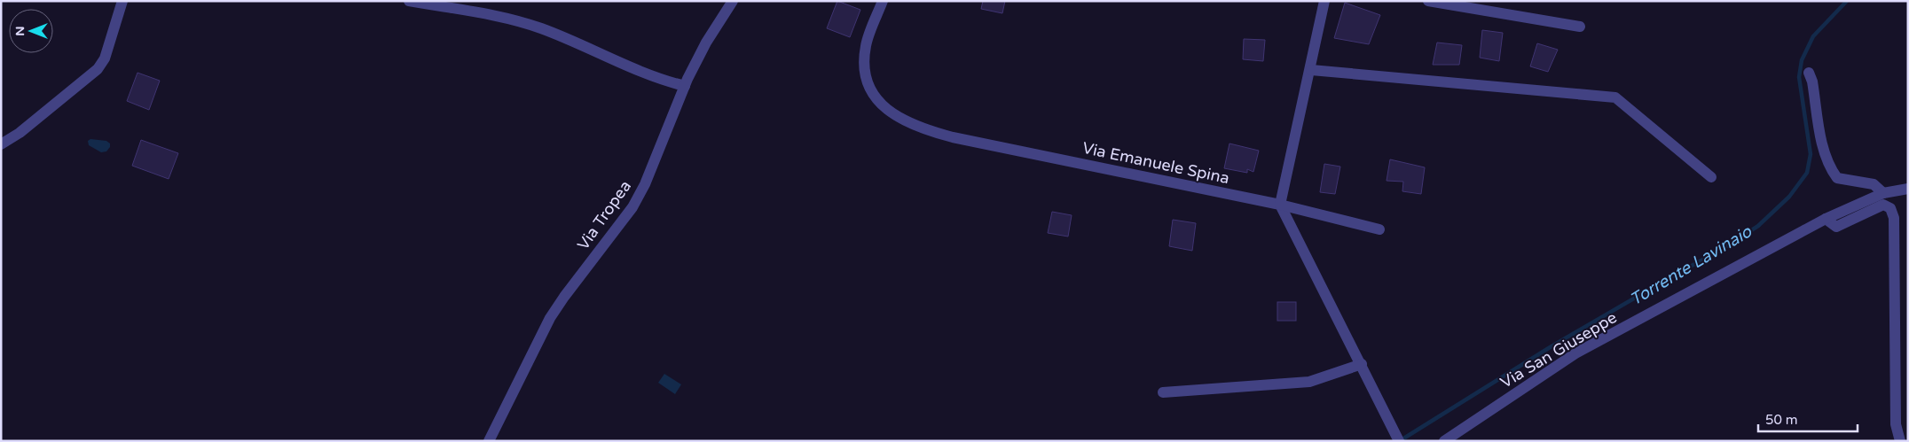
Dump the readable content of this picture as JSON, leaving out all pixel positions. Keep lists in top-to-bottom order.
{
  "streets": {
    "street": ["Via Emanuele Spina", "Via Tropea", "Via San Giuseppe"]
  },
  "water": ["Torrente Lavinaio"],
  "scale_bar": "50 m",
  "north": "left"
}
